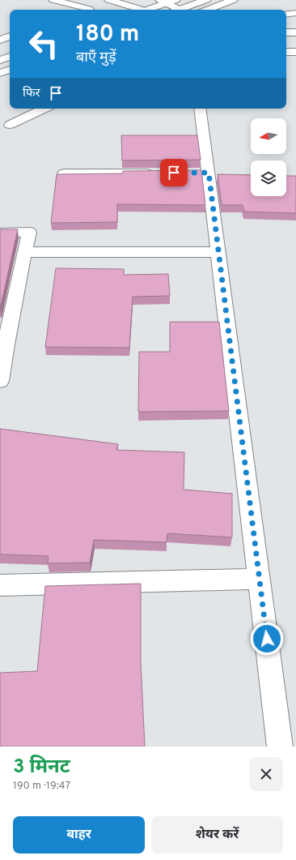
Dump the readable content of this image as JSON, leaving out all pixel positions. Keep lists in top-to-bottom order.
{
  "north": "left",
  "page": {
    "turn": ["180 m", "बाएँ मुड़ें"],
    "then": "फिर",
    "heading": ["3 मिनट", "190 m · 19:47"],
    "buttons": ["बाहर", "शेयर करें"]
  }
}
